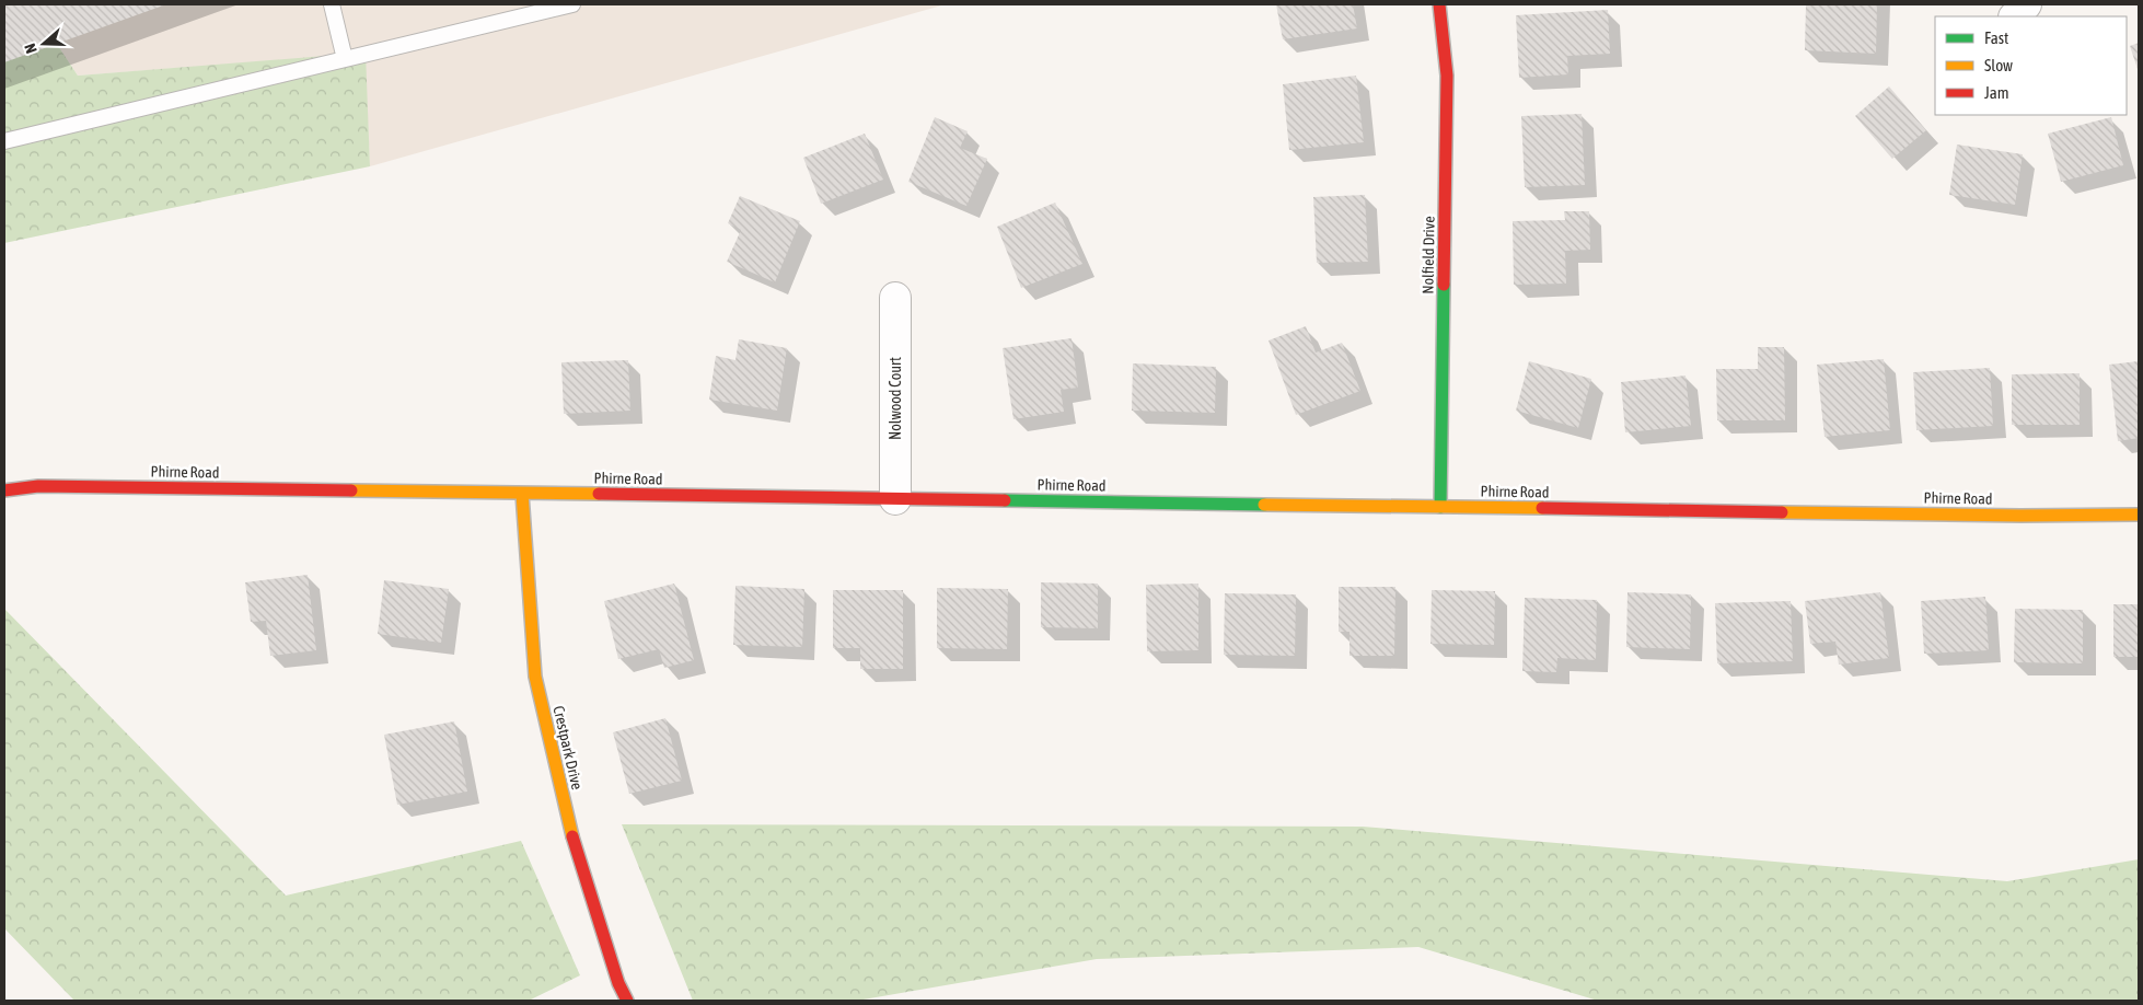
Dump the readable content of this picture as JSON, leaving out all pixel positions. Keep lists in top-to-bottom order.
{
  "streets": {
    "street": [
      "Nolfield Drive",
      "Nolwood Court",
      "Phirne Road",
      "Crestpark Drive"
    ]
  },
  "crossings": [
    ["Nolfield Drive", "Phirne Road"],
    ["Nolwood Court", "Phirne Road"],
    ["Phirne Road", "Crestpark Drive"]
  ],
  "legend": ["Fast", "Slow", "Jam"],
  "north": "left"
}
